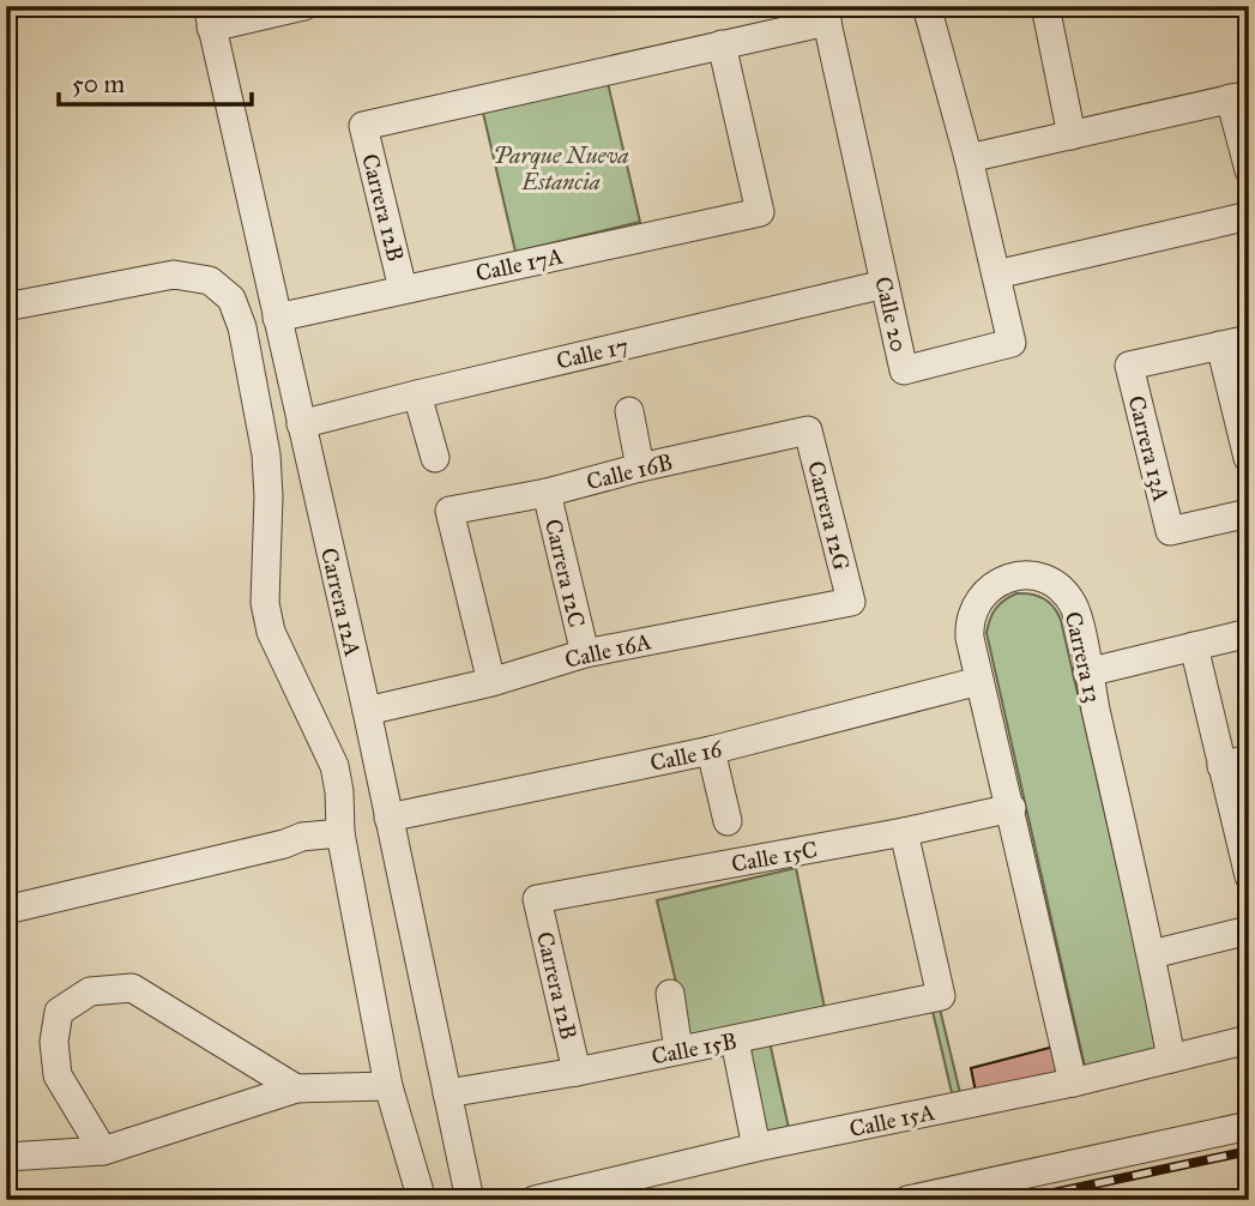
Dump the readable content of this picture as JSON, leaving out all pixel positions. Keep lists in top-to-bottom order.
{
  "streets": {
    "street": [
      "Carrera 12B",
      "Calle 17A",
      "Calle 20",
      "Calle 17",
      "Carrera 13A",
      "Calle 16B",
      "Carrera 12G",
      "Carrera 12C",
      "Carrera 12A",
      "Calle 16A",
      "Carrera 13",
      "Calle 16",
      "Calle 15C",
      "Calle 15B",
      "Calle 15A"
    ]
  },
  "crossings": [
    ["Carrera 12B", "Calle 17A"],
    ["Carrera 12B", "Calle 15C"],
    ["Carrera 12B", "Calle 15B"],
    ["Calle 17A", "Carrera 12A"],
    ["Calle 20", "Calle 17"],
    ["Calle 17", "Carrera 12A"],
    ["Calle 16B", "Carrera 12G"],
    ["Calle 16B", "Carrera 12C"],
    ["Calle 16B", "Calle 16A"],
    ["Carrera 12G", "Calle 16A"],
    ["Carrera 12C", "Calle 16A"],
    ["Carrera 12A", "Calle 16A"],
    ["Carrera 12A", "Calle 16"],
    ["Carrera 12A", "Calle 15B"],
    ["Carrera 13", "Calle 16"],
    ["Carrera 13", "Calle 15C"],
    ["Carrera 13", "Calle 15A"],
    ["Calle 15C", "Calle 15B"]
  ],
  "parks": ["Parque Nueva Estancia"],
  "scale_bar": "50 m"
}
